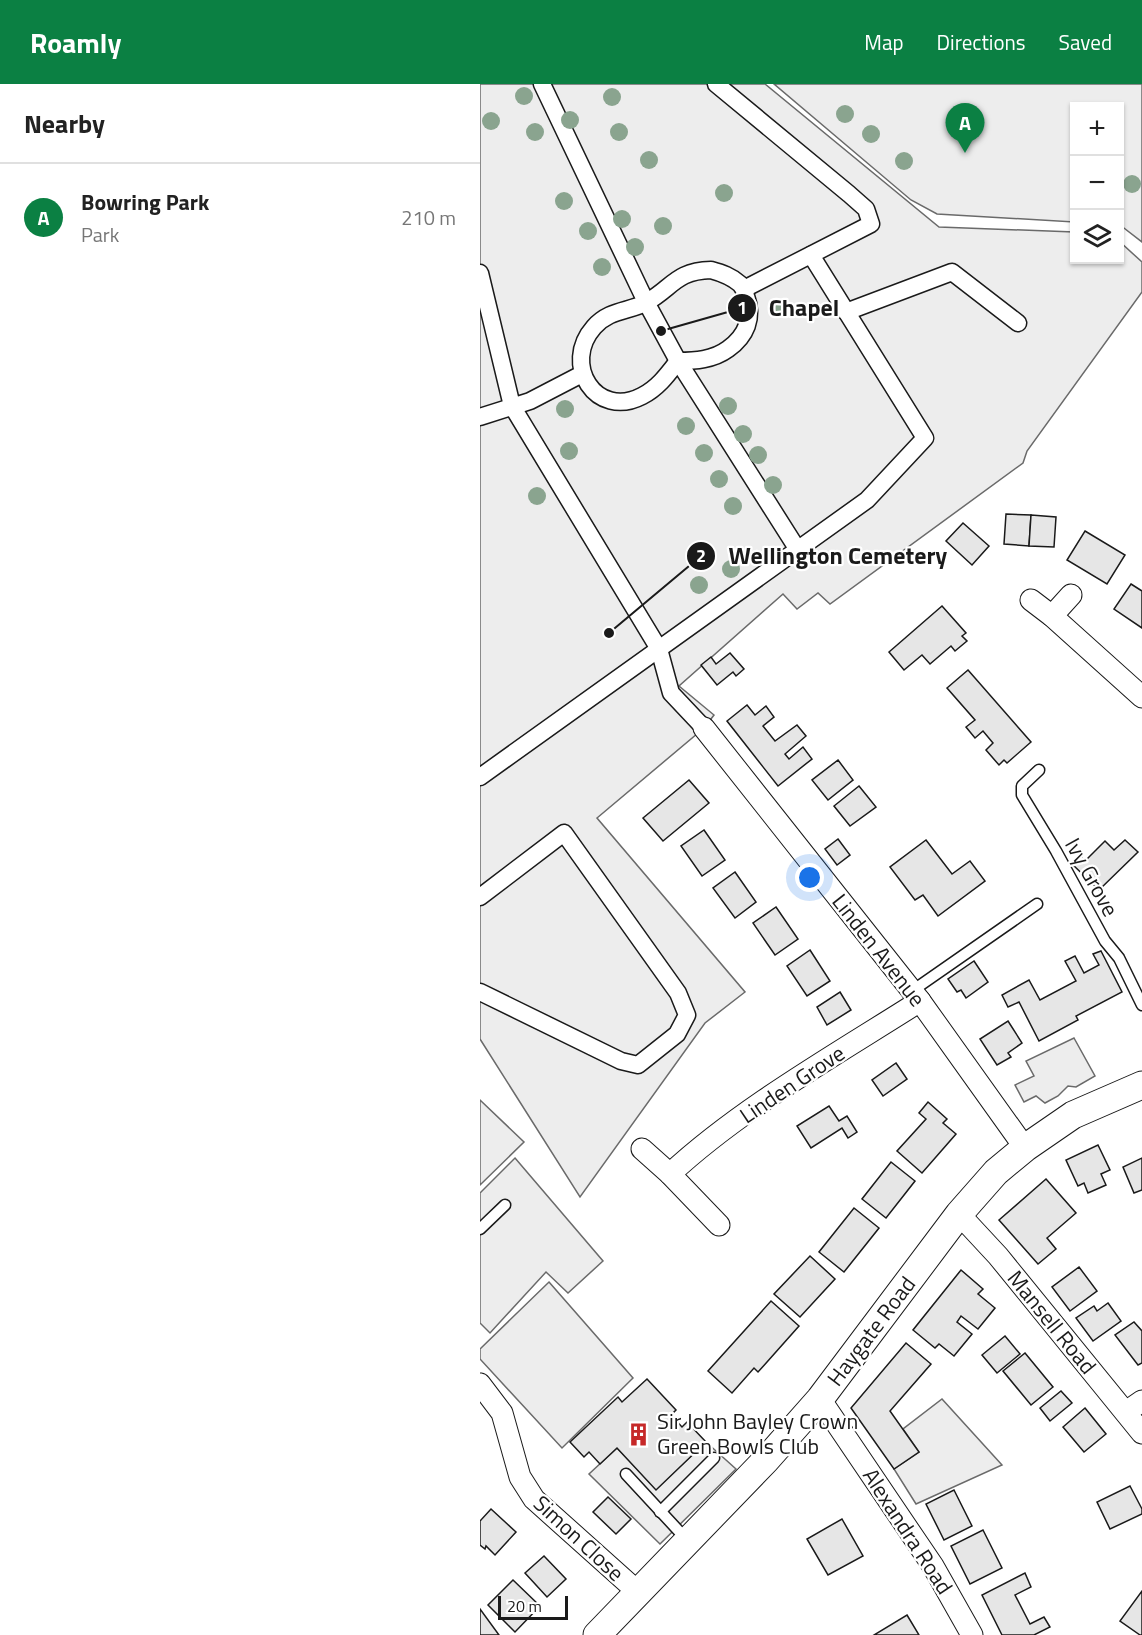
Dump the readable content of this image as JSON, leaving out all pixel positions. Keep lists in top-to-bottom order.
{
  "streets": {
    "street": [
      "Linden Avenue",
      "Linden Grove",
      "Mansell Road",
      "Haygate Road",
      "Alexandra Road",
      "Simon Close"
    ],
    "lane": ["Ivy Grove"]
  },
  "crossings": [
    ["Linden Avenue", "Linden Grove"],
    ["Linden Avenue", "Haygate Road"],
    ["Mansell Road", "Haygate Road"],
    ["Haygate Road", "Alexandra Road"],
    ["Haygate Road", "Simon Close"]
  ],
  "places": {
    "other": ["Chapel", "Wellington Cemetery"],
    "building": ["Sir John Bayley Crown Green Bowls Club"]
  },
  "scale_bar": "20 m",
  "page": {
    "header": "Roamly",
    "nav": ["Map", "Directions", "Saved"],
    "heading": "Nearby",
    "map_buttons": ["+", "−"],
    "pins": "A",
    "list": [
      {
        "mark": "A",
        "name": "Bowring Park",
        "note": "Park",
        "value": "210 m"
      }
    ],
    "scale": "20 m"
  }
}
